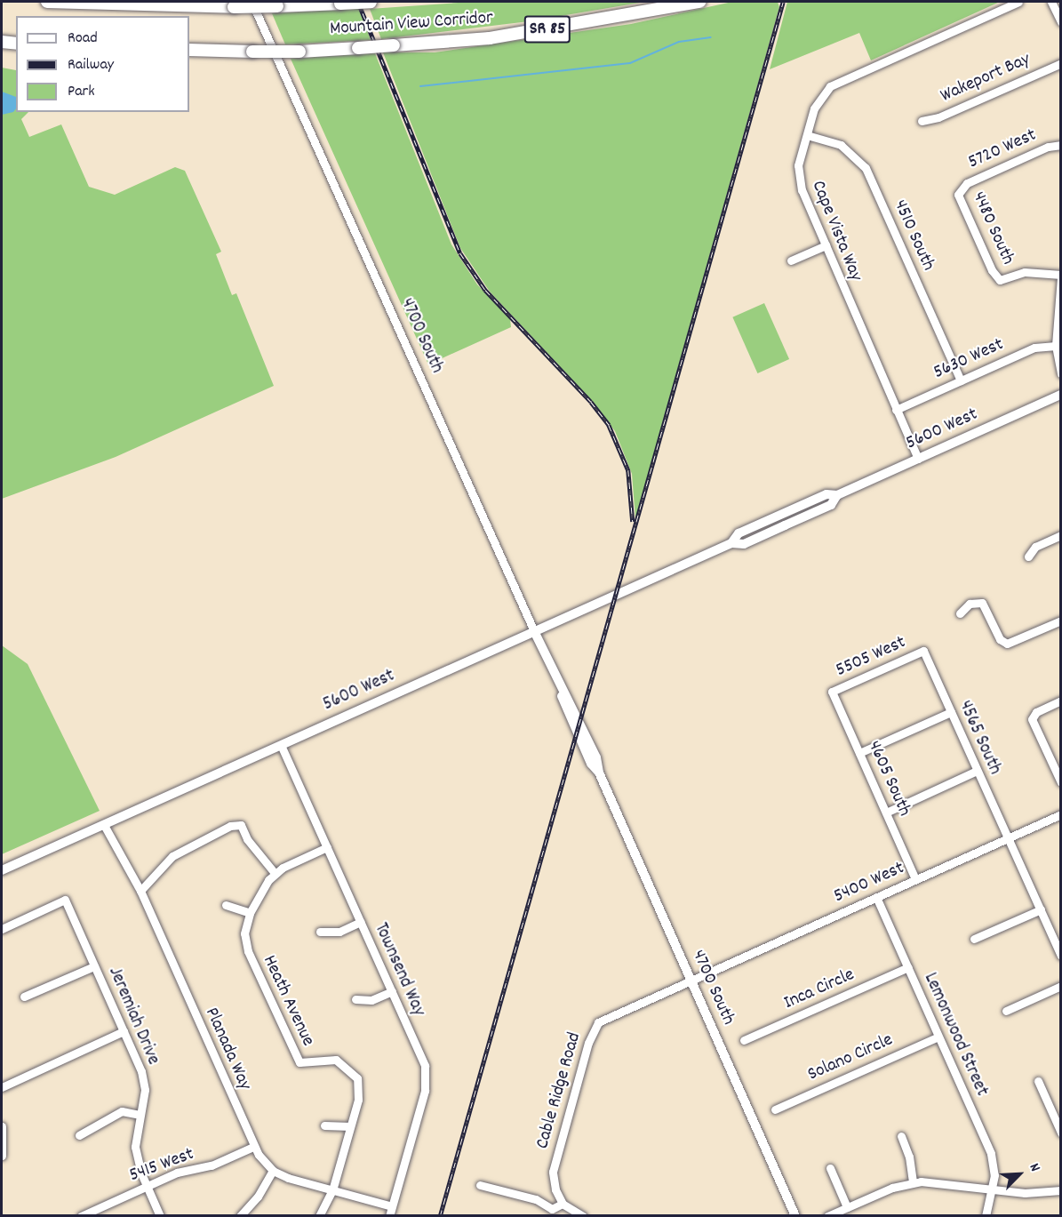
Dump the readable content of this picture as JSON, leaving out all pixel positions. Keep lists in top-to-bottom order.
{
  "streets": {
    "highway": ["Mountain View Corridor", "SR 85"],
    "main road": ["4700 South", "5600 West"],
    "street": [
      "Wakeport Bay",
      "5720 West",
      "4480 South",
      "Cape Vista Way",
      "4510 South",
      "5630 West",
      "5505 West",
      "4565 South",
      "4605 South",
      "5400 West",
      "Townsend Way",
      "Inca Circle",
      "Heath Avenue",
      "Jeremiah Drive",
      "Lemonwood Street",
      "Planada Way",
      "Solano Circle",
      "Cable Ridge Road",
      "5415 West"
    ]
  },
  "crossings": [
    ["5720 West", "4480 South"],
    ["Cape Vista Way", "4510 South"],
    ["Cape Vista Way", "5630 West"],
    ["Cape Vista Way", "5600 West"],
    ["4510 South", "5630 West"],
    ["4700 South", "5600 West"],
    ["4700 South", "5400 West"],
    ["4700 South", "Cable Ridge Road"],
    ["5600 West", "Townsend Way"],
    ["5600 West", "Planada Way"],
    ["5505 West", "4565 South"],
    ["5505 West", "4605 South"],
    ["4565 South", "5400 West"],
    ["4605 South", "5400 West"],
    ["5400 West", "Lemonwood Street"],
    ["5400 West", "Cable Ridge Road"],
    ["Inca Circle", "Lemonwood Street"],
    ["Jeremiah Drive", "5415 West"],
    ["Lemonwood Street", "Solano Circle"],
    ["Planada Way", "5415 West"]
  ],
  "legend": ["Road", "Railway", "Park"],
  "north": "top right"
}
